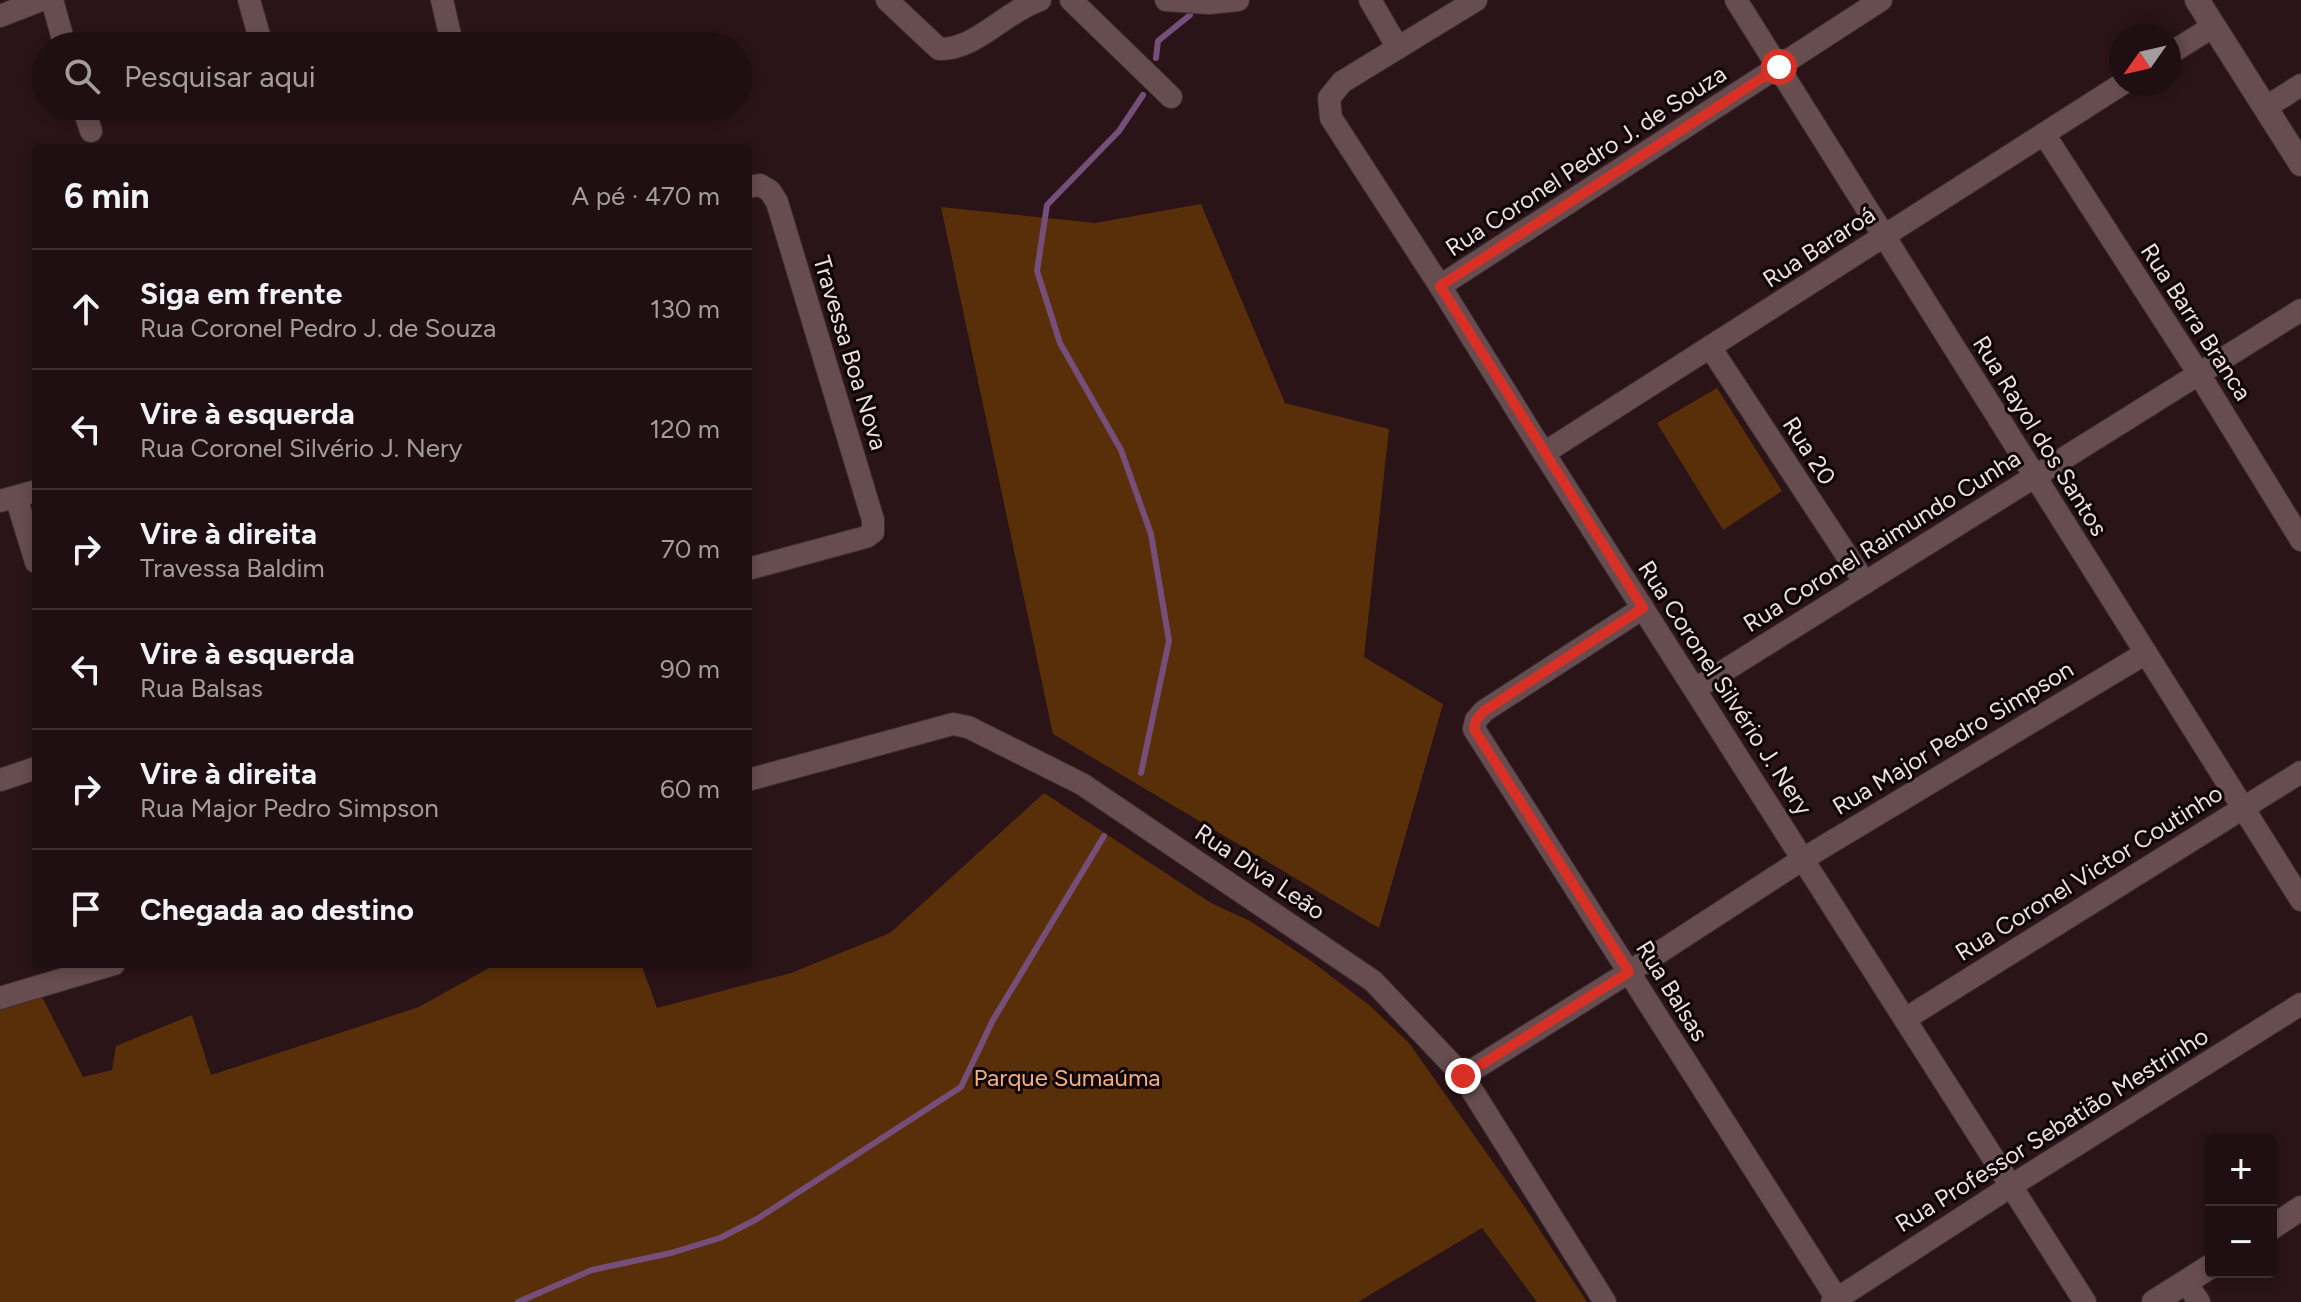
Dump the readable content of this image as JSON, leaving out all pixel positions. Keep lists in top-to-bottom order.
{
  "streets": {
    "street": [
      "Rua Coronel Pedro J. de Souza",
      "Rua Bararoá",
      "Rua Barra Branca",
      "Travessa Boa Nova",
      "Rua Rayol dos Santos",
      "Rua 20",
      "Rua Coronel Raimundo Cunha",
      "Rua Coronel Silvério J. Nery",
      "Rua Major Pedro Simpson",
      "Rua Diva Leão",
      "Rua Coronel Victor Coutinho",
      "Rua Balsas",
      "Rua Professor Sebatião Mestrinho"
    ]
  },
  "crossings": [
    ["Rua Coronel Pedro J. de Souza", "Rua Rayol dos Santos"],
    ["Rua Coronel Pedro J. de Souza", "Rua Coronel Silvério J. Nery"],
    ["Rua Bararoá", "Rua Barra Branca"],
    ["Rua Bararoá", "Rua Rayol dos Santos"],
    ["Rua Bararoá", "Rua 20"],
    ["Rua Bararoá", "Rua Coronel Silvério J. Nery"],
    ["Rua Barra Branca", "Rua Coronel Raimundo Cunha"],
    ["Rua Rayol dos Santos", "Rua Coronel Raimundo Cunha"],
    ["Rua Rayol dos Santos", "Rua Major Pedro Simpson"],
    ["Rua Rayol dos Santos", "Rua Coronel Victor Coutinho"],
    ["Rua 20", "Rua Coronel Raimundo Cunha"],
    ["Rua Coronel Raimundo Cunha", "Rua Coronel Silvério J. Nery"],
    ["Rua Coronel Silvério J. Nery", "Rua Major Pedro Simpson"],
    ["Rua Coronel Silvério J. Nery", "Rua Coronel Victor Coutinho"],
    ["Rua Coronel Silvério J. Nery", "Rua Balsas"],
    ["Rua Coronel Silvério J. Nery", "Rua Professor Sebatião Mestrinho"],
    ["Rua Major Pedro Simpson", "Rua Diva Leão"],
    ["Rua Major Pedro Simpson", "Rua Balsas"],
    ["Rua Balsas", "Rua Professor Sebatião Mestrinho"]
  ],
  "parks": ["Parque Sumaúma"],
  "north": "bottom left",
  "page": {
    "search": "Pesquisar aqui",
    "heading": ["6 min", "A pé · 470 m"],
    "list": [
      ["Siga em frente", "Rua Coronel Pedro J. de Souza", "130 m"],
      ["Vire à esquerda", "Rua Coronel Silvério J. Nery", "120 m"],
      ["Vire à direita", "Travessa Baldim", "70 m"],
      ["Vire à esquerda", "Rua Balsas", "90 m"],
      ["Vire à direita", "Rua Major Pedro Simpson", "60 m"],
      "Chegada ao destino"
    ],
    "map_buttons": ["+", "−"]
  }
}
